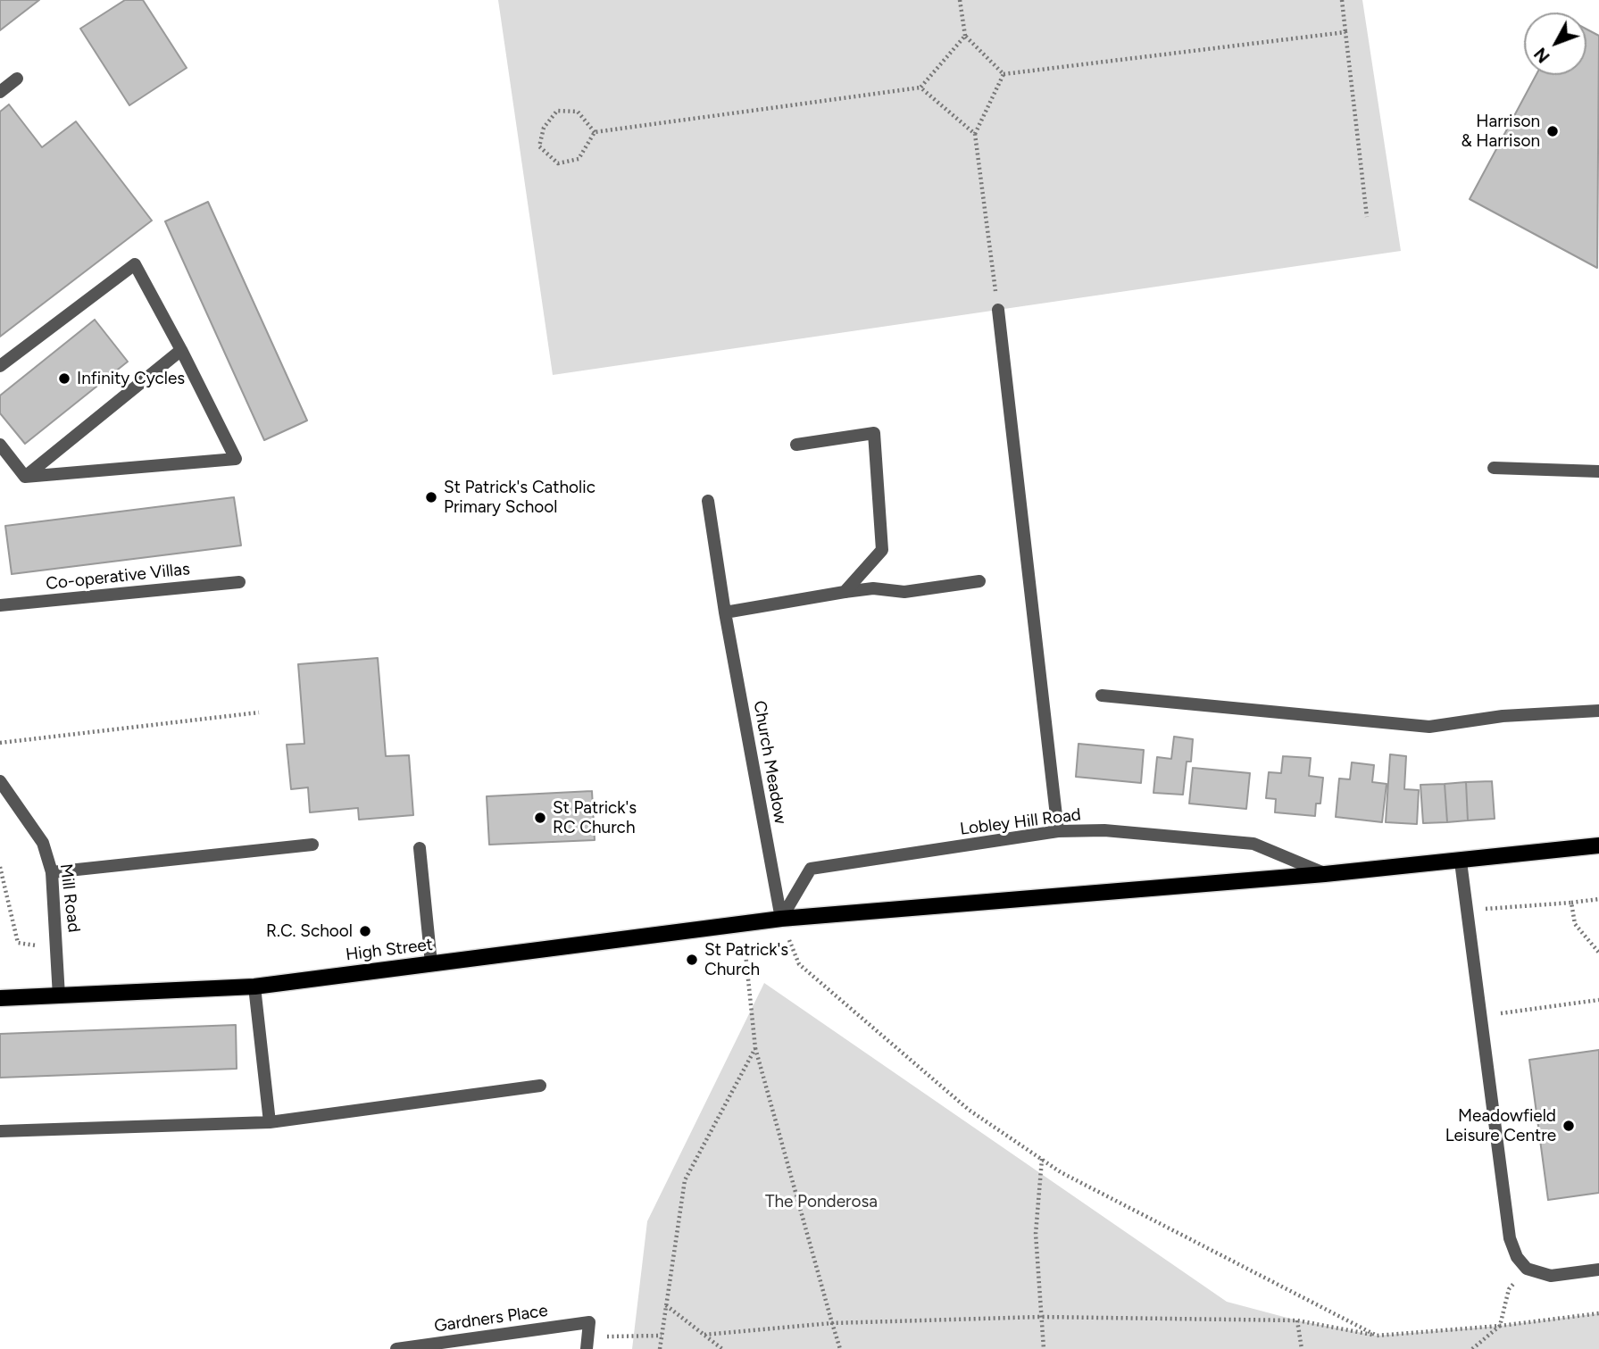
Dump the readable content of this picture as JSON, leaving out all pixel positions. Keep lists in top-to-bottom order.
{
  "streets": {
    "main road": ["High Street"],
    "street": [
      "Co-operative Villas",
      "Church Meadow",
      "Lobley Hill Road",
      "Mill Road",
      "Gardners Place"
    ]
  },
  "crossings": [
    ["Church Meadow", "Lobley Hill Road"],
    ["Church Meadow", "High Street"],
    ["Lobley Hill Road", "High Street"],
    ["Mill Road", "High Street"]
  ],
  "parks": ["The Ponderosa"],
  "places": [
    "Harrison & Harrison",
    "Infinity Cycles",
    "St Patrick's Catholic Primary School",
    "St Patrick's RC Church",
    "R.C. School",
    "St Patrick's Church",
    "Meadowfield Leisure Centre"
  ],
  "north": "bottom left"
}
